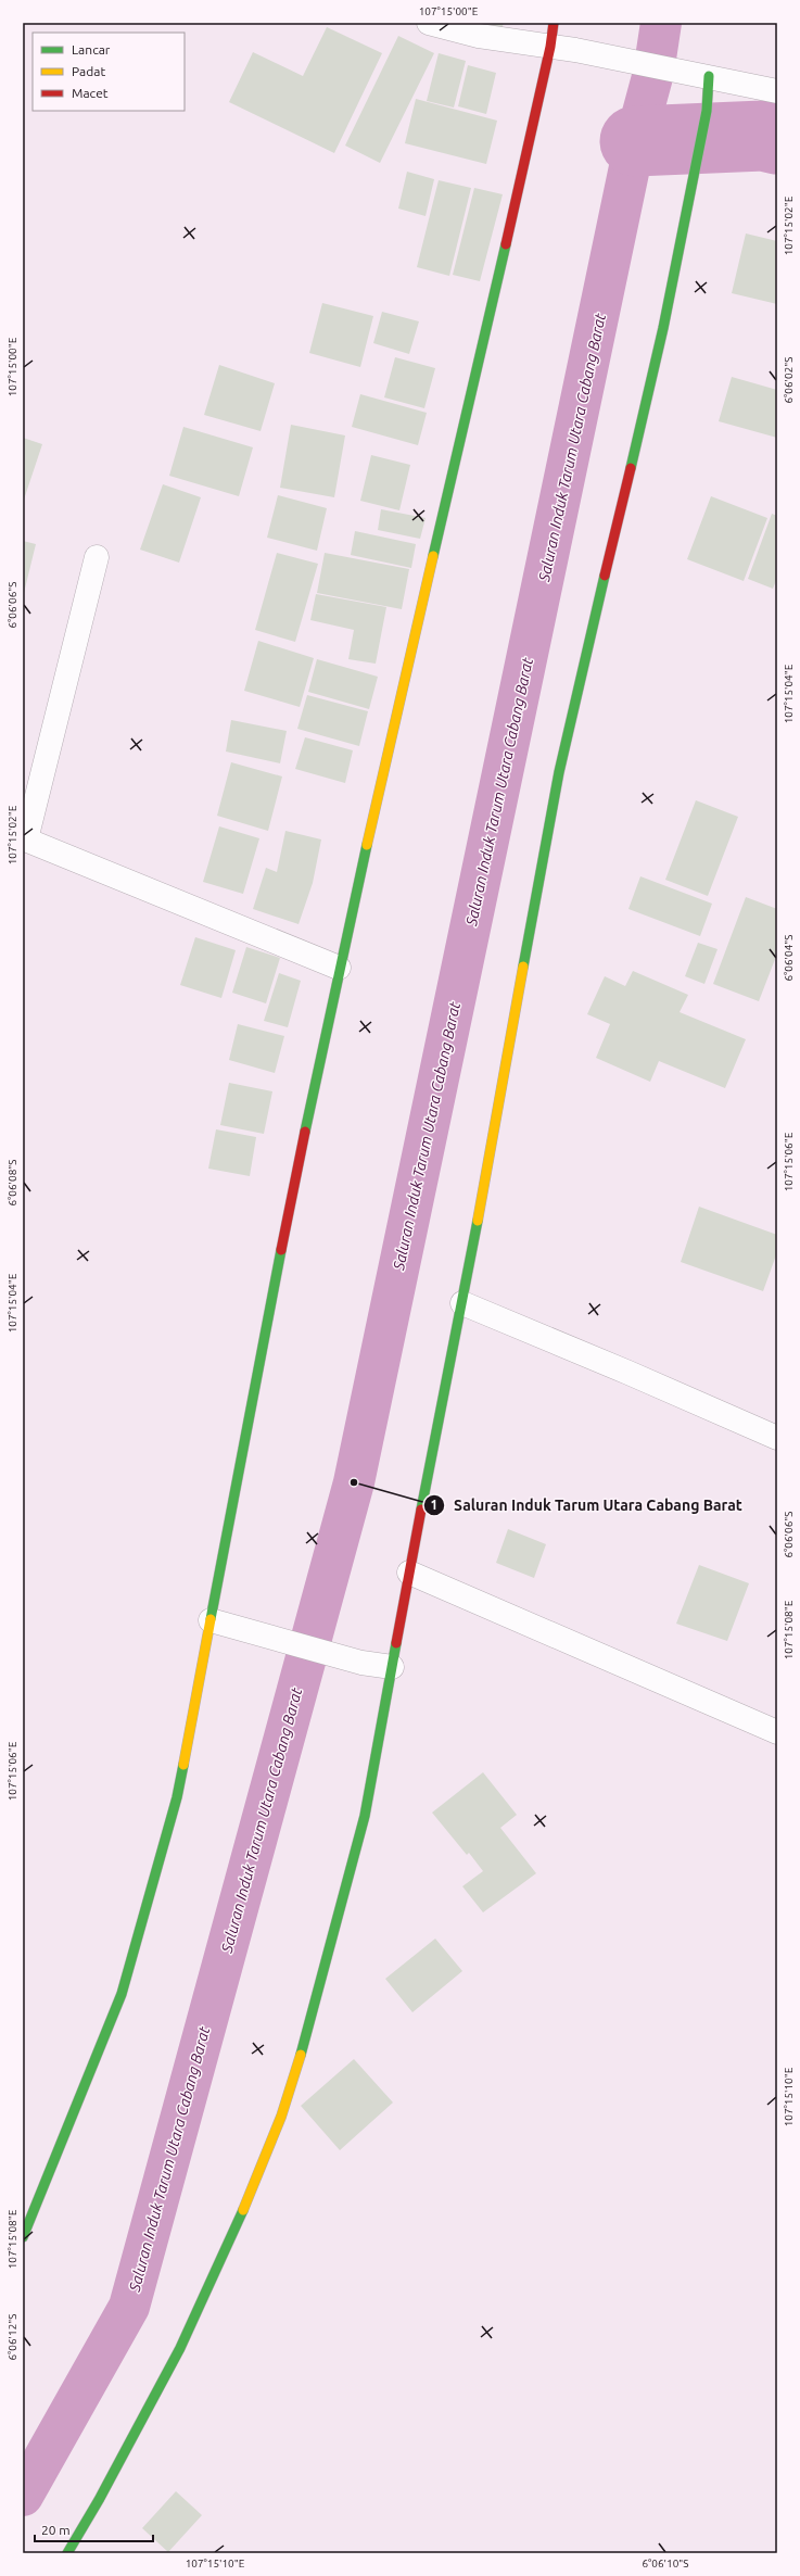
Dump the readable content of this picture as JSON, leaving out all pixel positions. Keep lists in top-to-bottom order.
{
  "water": ["Saluran Induk Tarum Utara Cabang Barat"],
  "places": ["Saluran Induk Tarum Utara Cabang Barat"],
  "legend": ["Lancar", "Padat", "Macet"],
  "scale_bar": "20 m",
  "coordinates": [
    "107°15'00\"E",
    "107°15'02\"E",
    "6°06'02\"S",
    "6°06'06\"S",
    "107°15'04\"E",
    "6°06'04\"S",
    "107°15'06\"E",
    "6°06'08\"S",
    "107°15'08\"E",
    "107°15'10\"E",
    "6°06'12\"S",
    "6°06'10\"S"
  ]
}
